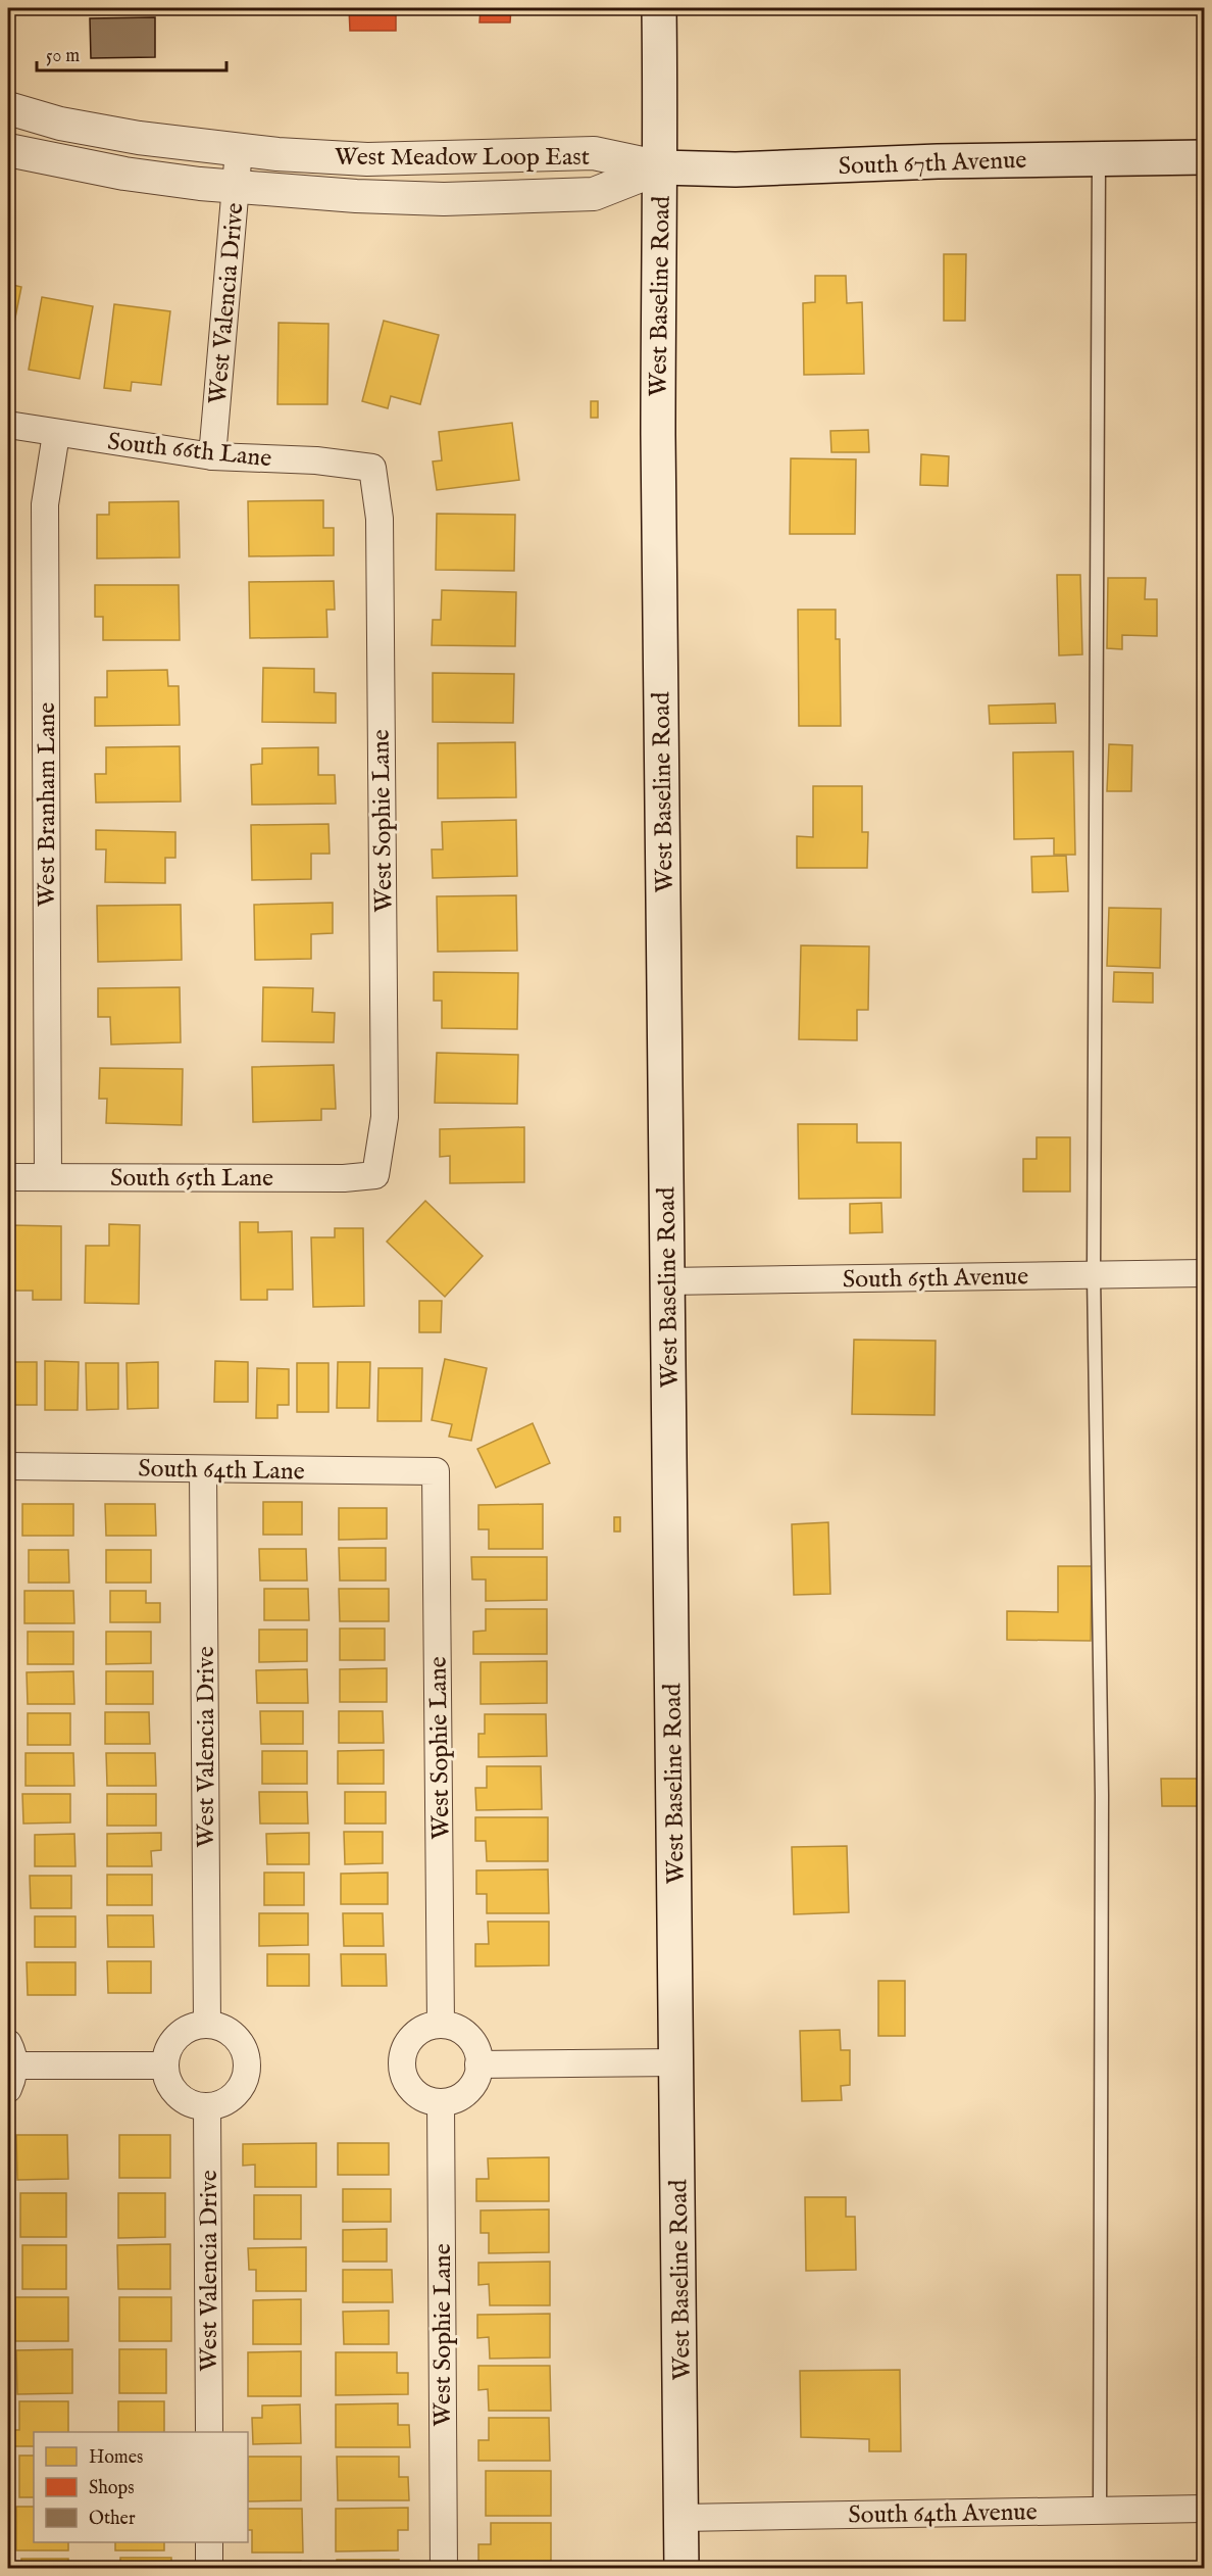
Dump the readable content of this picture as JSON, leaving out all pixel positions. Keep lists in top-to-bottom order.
{
  "streets": {
    "main road": ["South 67th Avenue", "West Baseline Road"],
    "street": [
      "West Meadow Loop East",
      "West Valencia Drive",
      "South 66th Lane",
      "West Branham Lane",
      "West Sophie Lane",
      "South 65th Lane",
      "South 65th Avenue",
      "South 64th Lane",
      "South 64th Avenue"
    ]
  },
  "crossings": [
    ["West Meadow Loop East", "South 67th Avenue"],
    ["West Meadow Loop East", "West Baseline Road"],
    ["West Meadow Loop East", "West Valencia Drive"],
    ["South 67th Avenue", "West Baseline Road"],
    ["West Baseline Road", "South 65th Avenue"],
    ["West Baseline Road", "South 64th Avenue"],
    ["West Valencia Drive", "South 66th Lane"],
    ["West Valencia Drive", "South 64th Lane"],
    ["South 66th Lane", "West Branham Lane"],
    ["South 66th Lane", "West Sophie Lane"],
    ["West Branham Lane", "South 65th Lane"],
    ["West Sophie Lane", "South 65th Lane"],
    ["West Sophie Lane", "South 64th Lane"]
  ],
  "legend": ["Homes", "Shops", "Other"],
  "scale_bar": "50 m"
}
